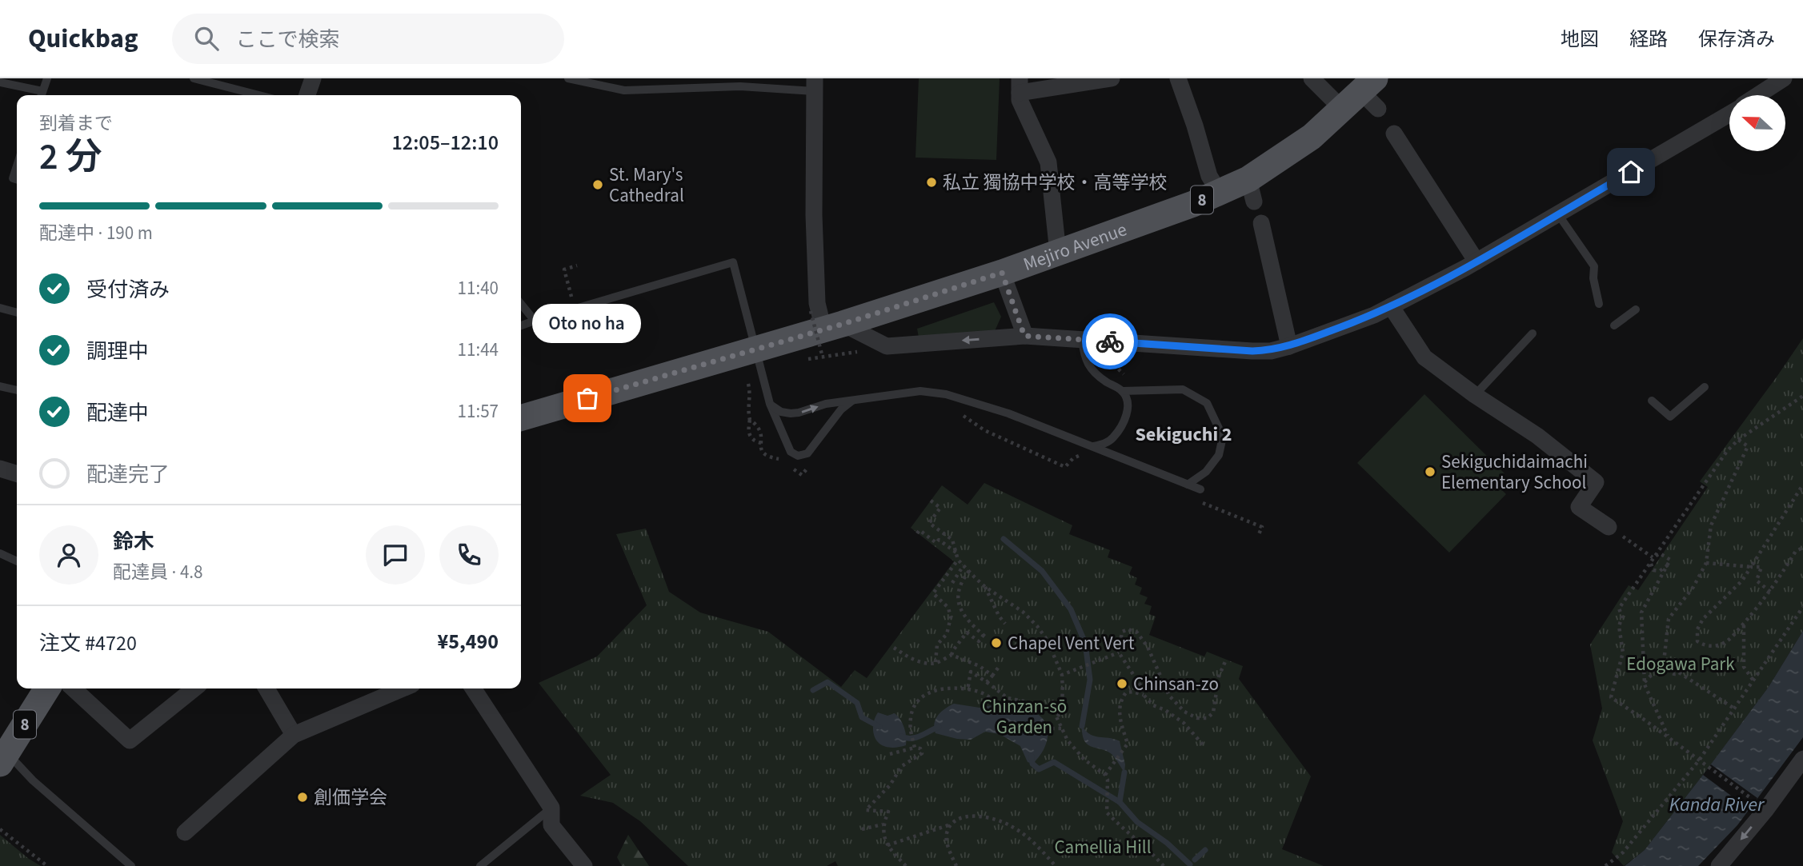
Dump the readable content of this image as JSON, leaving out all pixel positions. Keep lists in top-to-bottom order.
{
  "streets": {
    "main road": ["8", "Mejiro Avenue"]
  },
  "districts": ["Sekiguchi 2"],
  "water": ["Kanda River"],
  "parks": ["Edogawa Park", "Chinzan-sō Garden", "Camellia Hill"],
  "places": [
    "私立 獨協中学校・高等学校",
    "St. Mary's Cathedral",
    "Oto no ha",
    "Sekiguchidaimachi Elementary School",
    "Chapel Vent Vert",
    "Chinsan-zo",
    "創価学会"
  ],
  "north": "left",
  "page": {
    "header": "Quickbag",
    "search": "ここで検索",
    "nav": ["地図", "経路", "保存済み"],
    "heading": ["2 分", "到着まで", "12:05–12:10"],
    "panel": [
      "鈴木",
      "配達員 · 4.8",
      "注文 #4720",
      "¥5,490"
    ],
    "bar": "配達中 · 190 m",
    "list": [
      ["受付済み", "11:40"],
      ["調理中", "11:44"],
      ["配達中", "11:57"],
      "配達完了"
    ],
    "bubble": "Oto no ha"
  }
}
